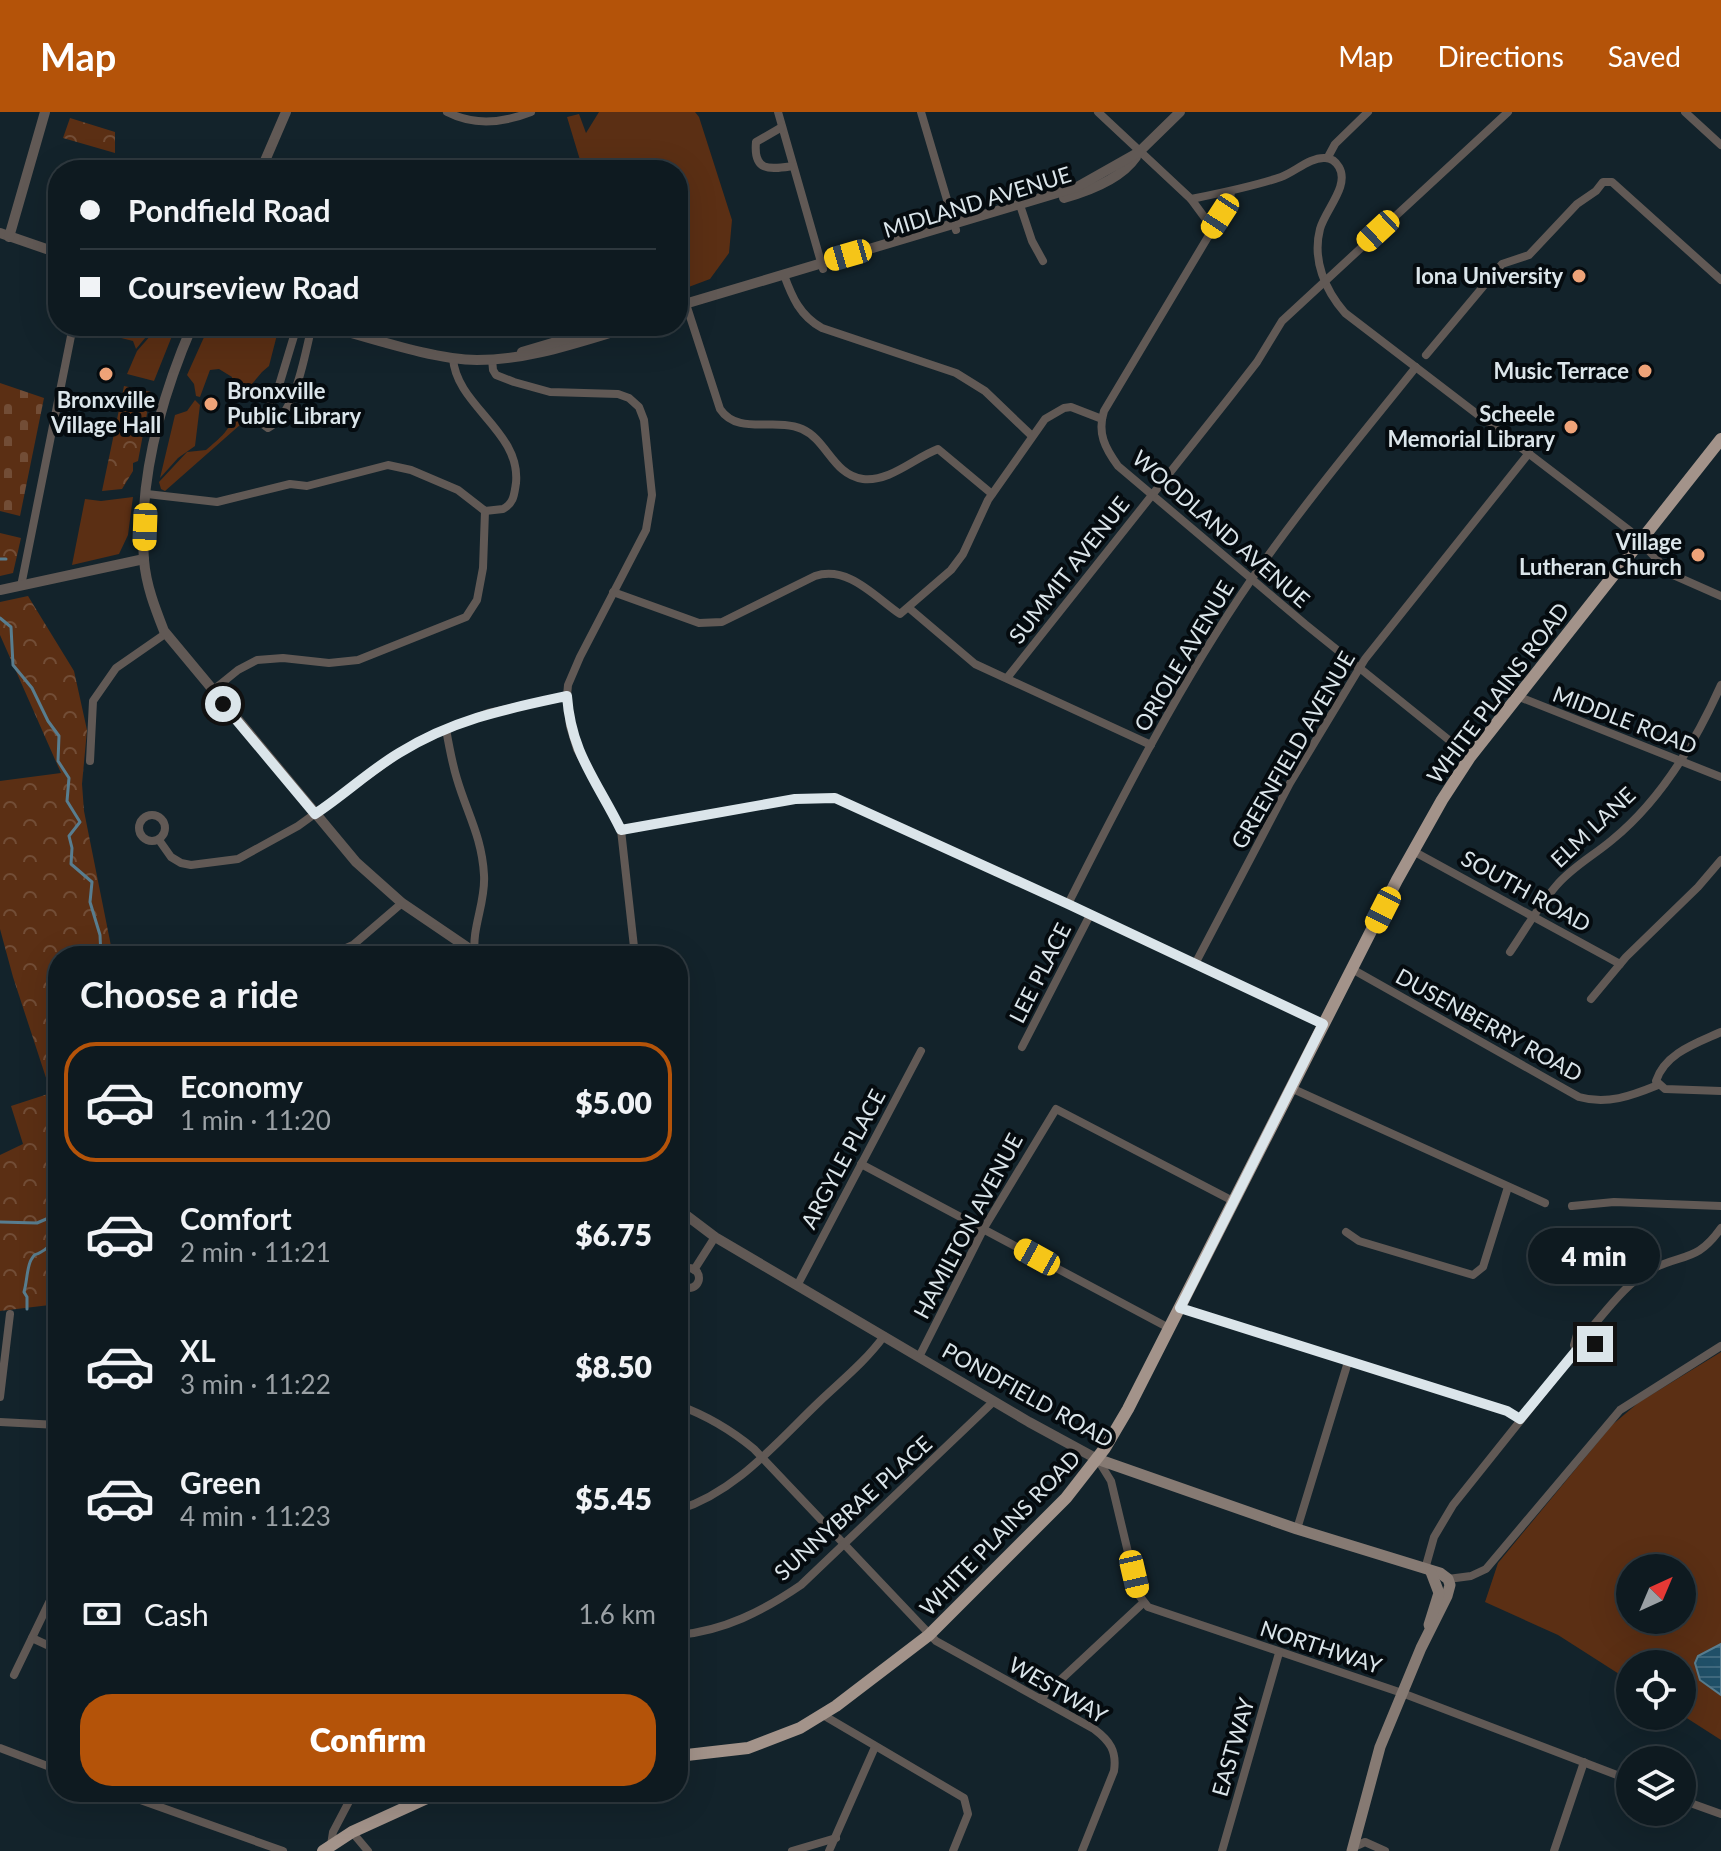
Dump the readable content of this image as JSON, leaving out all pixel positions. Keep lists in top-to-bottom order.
{
  "streets": {
    "main road": ["WHITE PLAINS ROAD", "PONDFIELD ROAD"],
    "street": [
      "MIDLAND AVENUE",
      "WOODLAND AVENUE",
      "SUMMIT AVENUE",
      "ORIOLE AVENUE",
      "MIDDLE ROAD",
      "GREENFIELD AVENUE",
      "ELM LANE",
      "SOUTH ROAD",
      "LEE PLACE",
      "DUSENBERRY ROAD",
      "ARGYLE PLACE",
      "HAMILTON AVENUE",
      "SUNNYBRAE PLACE",
      "NORTHWAY",
      "WESTWAY",
      "EASTWAY"
    ]
  },
  "crossings": [
    ["WOODLAND AVENUE", "SUMMIT AVENUE"],
    ["WOODLAND AVENUE", "ORIOLE AVENUE"],
    ["WOODLAND AVENUE", "WHITE PLAINS ROAD"],
    ["WOODLAND AVENUE", "GREENFIELD AVENUE"],
    ["WHITE PLAINS ROAD", "MIDDLE ROAD"],
    ["WHITE PLAINS ROAD", "SOUTH ROAD"],
    ["WHITE PLAINS ROAD", "DUSENBERRY ROAD"],
    ["WHITE PLAINS ROAD", "HAMILTON AVENUE"],
    ["WHITE PLAINS ROAD", "PONDFIELD ROAD"],
    ["WHITE PLAINS ROAD", "WESTWAY"],
    ["MIDDLE ROAD", "ELM LANE"],
    ["ELM LANE", "SOUTH ROAD"],
    ["ARGYLE PLACE", "PONDFIELD ROAD"],
    ["HAMILTON AVENUE", "PONDFIELD ROAD"],
    ["PONDFIELD ROAD", "SUNNYBRAE PLACE"],
    ["SUNNYBRAE PLACE", "WESTWAY"],
    ["NORTHWAY", "EASTWAY"]
  ],
  "places": [
    "Iona University",
    "Music Terrace",
    "Bronxville Village Hall",
    "Bronxville Public Library",
    "Scheele Memorial Library",
    "Village Lutheran Church"
  ],
  "north": "top right",
  "page": {
    "header": "Map",
    "nav": ["Map", "Directions", "Saved"],
    "banner": ["Pondfield Road", "Courseview Road"],
    "heading": "Choose a ride",
    "list": [
      {
        "name": "Economy",
        "note": "1 min · 11:20",
        "value": "$5.00"
      },
      {
        "name": "Comfort",
        "note": "2 min · 11:21",
        "value": "$6.75"
      },
      {
        "name": "XL",
        "note": "3 min · 11:22",
        "value": "$8.50"
      },
      {
        "name": "Green",
        "note": "4 min · 11:23",
        "value": "$5.45"
      }
    ],
    "bubble": "4 min",
    "pay": ["Cash", "1.6 km"],
    "buttons": "Confirm"
  }
}
